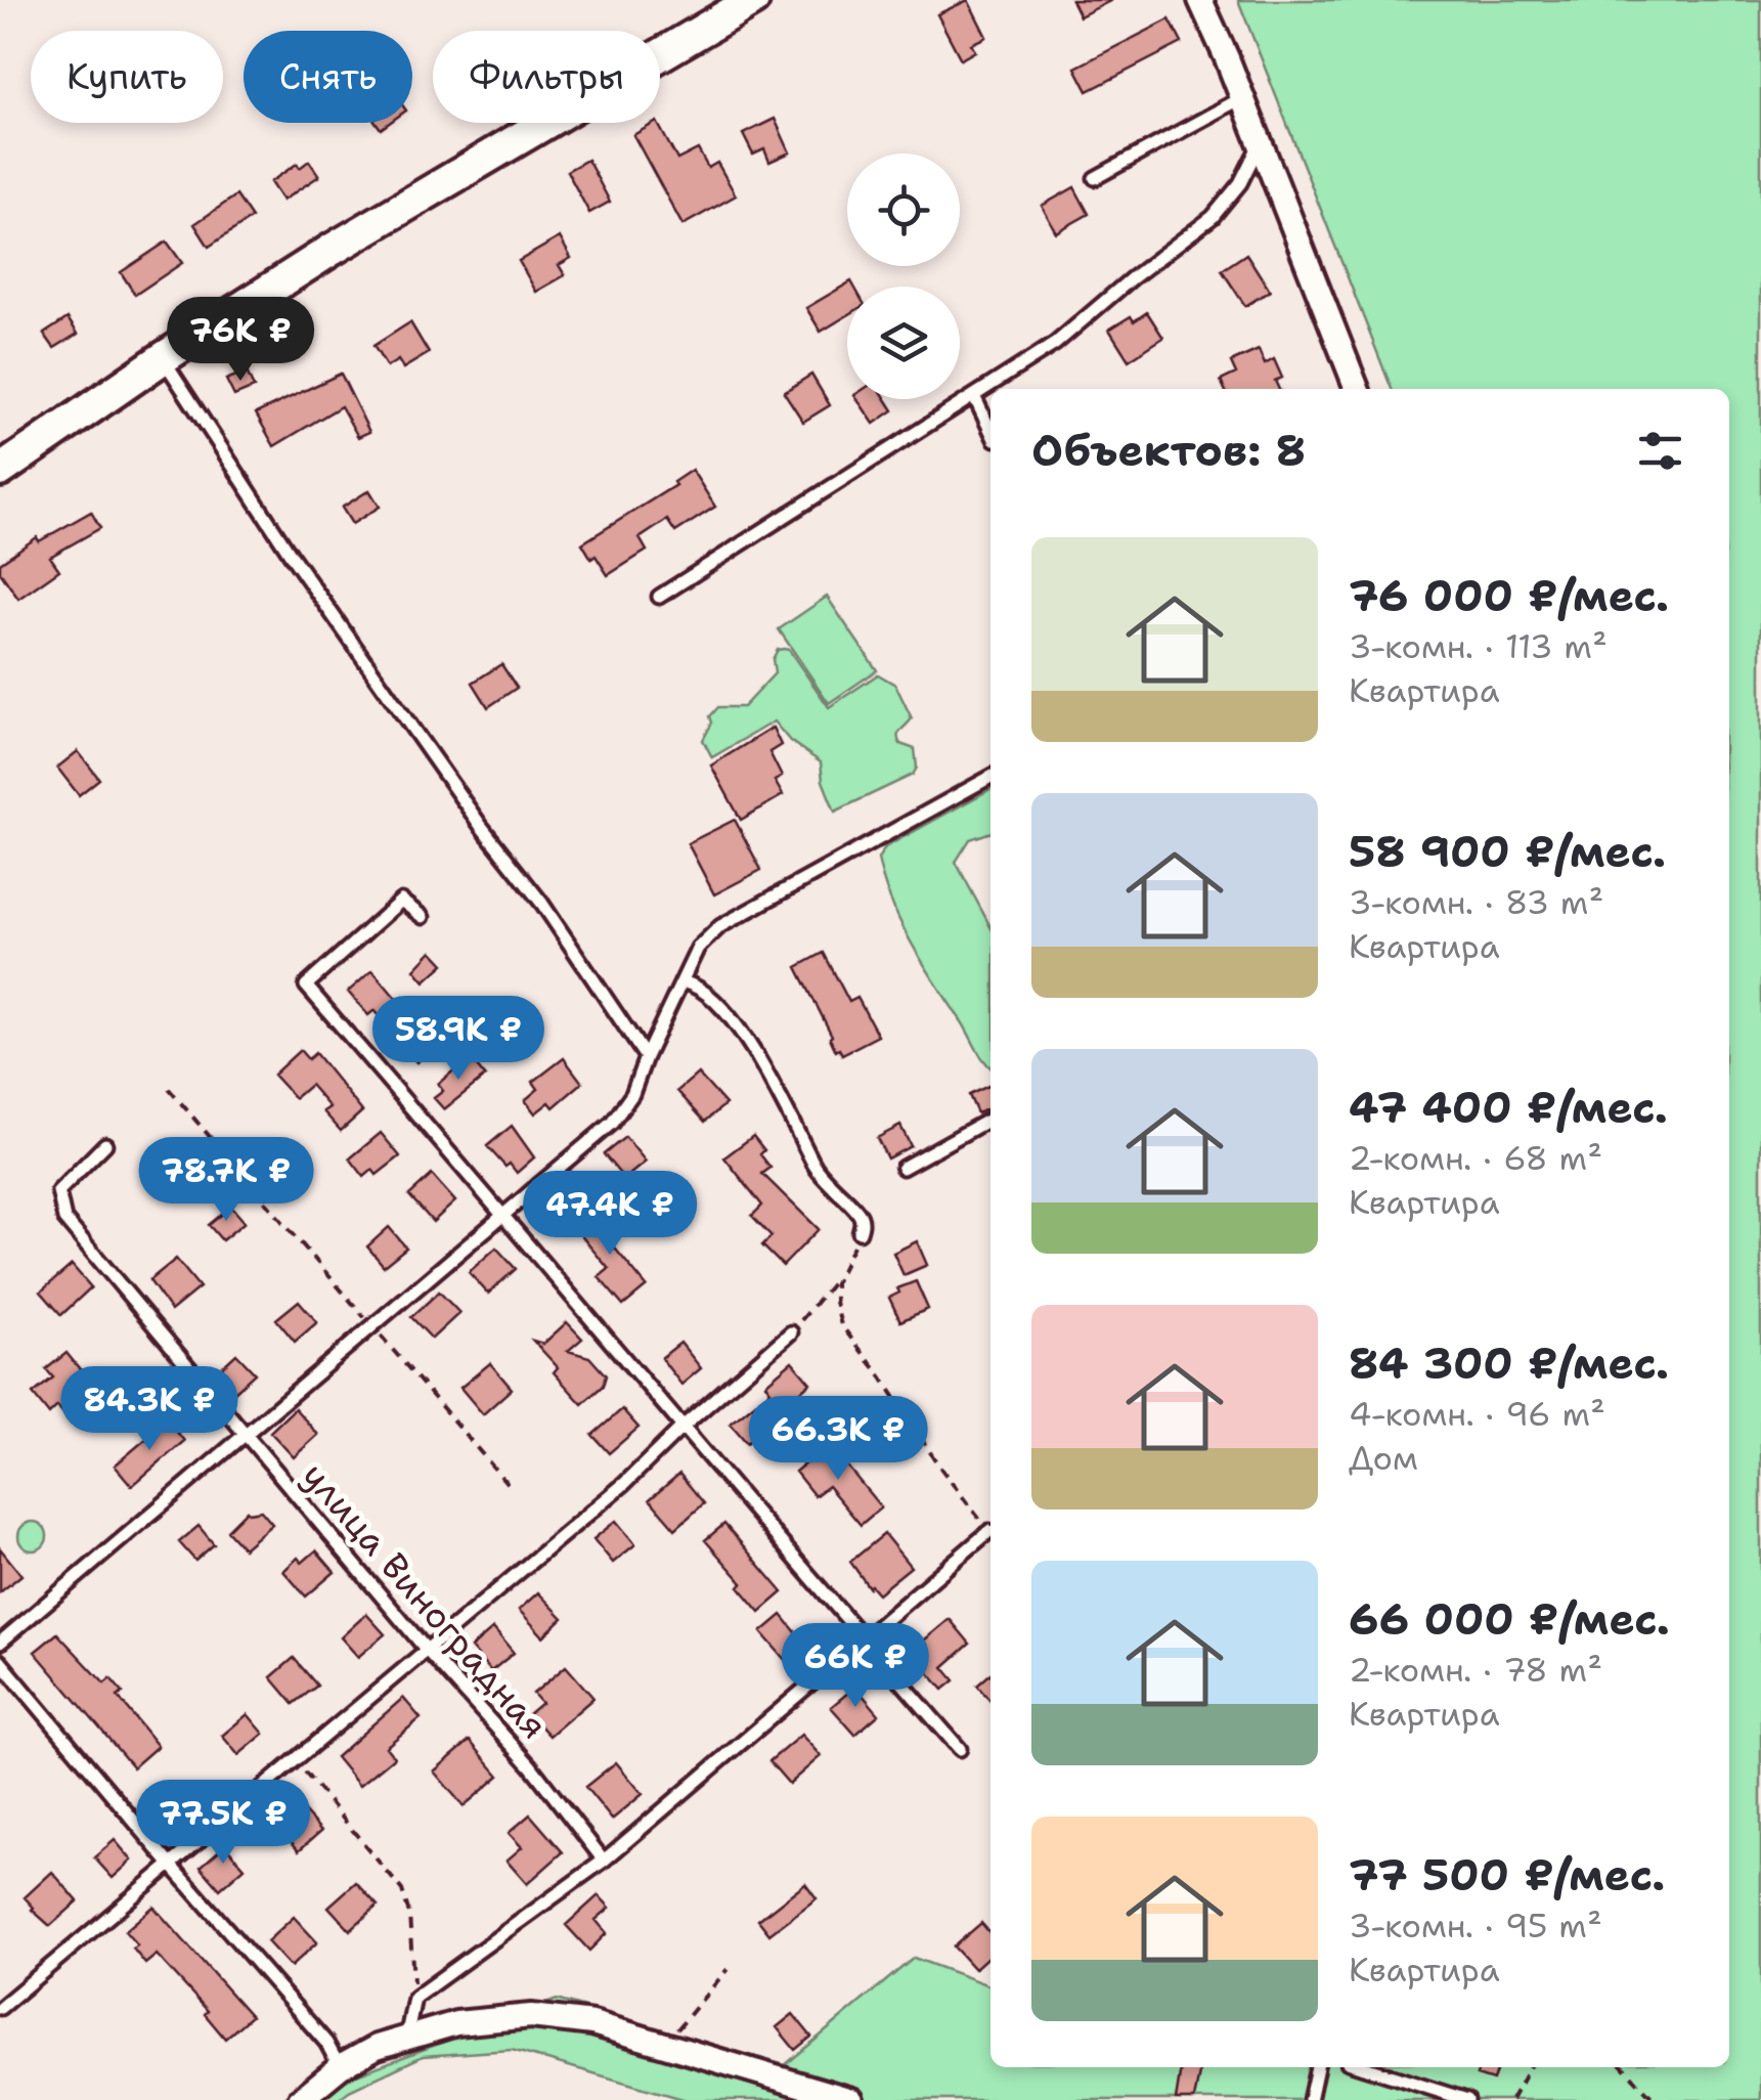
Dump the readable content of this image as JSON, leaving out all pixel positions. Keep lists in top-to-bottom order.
{
  "streets": {
    "lane": ["улица Виноградная"]
  },
  "page": {
    "chip": ["Купить", "Снять", "Фильтры"],
    "price": [
      "76K ₽",
      "58.9K ₽",
      "78.7K ₽",
      "47.4K ₽",
      "84.3K ₽",
      "66.3K ₽",
      "66K ₽",
      "77.5K ₽"
    ],
    "heading": "Объектов: 8",
    "list": [
      {
        "name": "76 000 ₽/мес.",
        "note": "3-комн. · 113 m² · Квартира"
      },
      {
        "name": "58 900 ₽/мес.",
        "note": "3-комн. · 83 m² · Квартира"
      },
      {
        "name": "47 400 ₽/мес.",
        "note": "2-комн. · 68 m² · Квартира"
      },
      {
        "name": "84 300 ₽/мес.",
        "note": "4-комн. · 96 m² · Дом"
      },
      {
        "name": "66 000 ₽/мес.",
        "note": "2-комн. · 78 m² · Квартира"
      },
      {
        "name": "77 500 ₽/мес.",
        "note": "3-комн. · 95 m² · Квартира"
      }
    ]
  }
}
